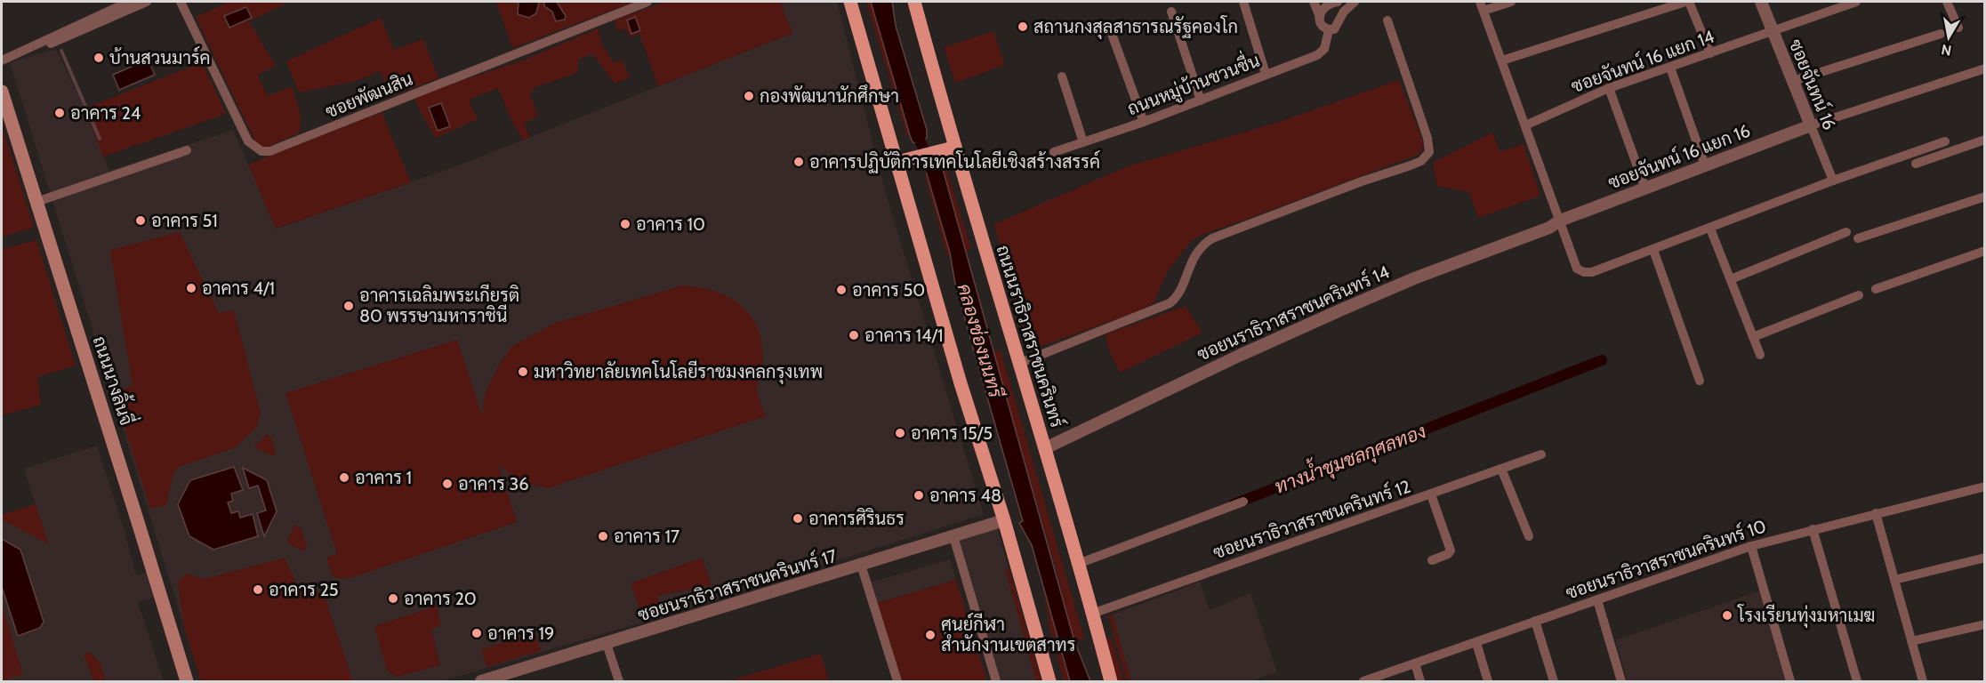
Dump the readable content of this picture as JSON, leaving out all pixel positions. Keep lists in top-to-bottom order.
{
  "streets": {
    "main road": ["ถนนนราธิวาสราชนครินทร์", "ถนนนางลิ้นจี่"],
    "street": [
      "ซอยจันทน์ 16 แยก 14",
      "ถนนหมู่บ้านชวนชื่น",
      "ซอยจันทน์ 16",
      "ซอยพัฒนสิน",
      "ซอยจันทน์ 16 แยก 16",
      "ซอยนราธิวาสราชนครินทร์ 14",
      "ซอยนราธิวาสราชนครินทร์ 12",
      "ซอยนราธิวาสราชนครินทร์ 10",
      "ซอยนราธิวาสราชนครินทร์ 17"
    ]
  },
  "crossings": [
    ["ซอยจันทน์ 16 แยก 14", "ซอยจันทน์ 16"],
    ["ซอยจันทน์ 16", "ซอยจันทน์ 16 แยก 16"],
    ["ซอยจันทน์ 16 แยก 16", "ซอยนราธิวาสราชนครินทร์ 14"],
    ["ซอยนราธิวาสราชนครินทร์ 14", "ถนนนราธิวาสราชนครินทร์"],
    ["ถนนนราธิวาสราชนครินทร์", "ซอยนราธิวาสราชนครินทร์ 12"]
  ],
  "water": ["คลองช่องนนทรี", "ทางน้ำชุมชลกุศลทอง"],
  "places": [
    "สถานกงสุลสาธารณรัฐคองโก",
    "บ้านสวนมาร์ค",
    "กองพัฒนานักศึกษา",
    "อาคาร 24",
    "อาคารปฏิบัติการเทคโนโลยีเชิงสร้างสรรค์",
    "อาคาร 51",
    "อาคาร 10",
    "อาคาร 4/1",
    "อาคาร 50",
    "อาคารเฉลิมพระเกียรติ 80 พรรษามหาราชินี",
    "อาคาร 14/1",
    "มหาวิทยาลัยเทคโนโลยีราชมงคลกรุงเทพ",
    "อาคาร 15/5",
    "อาคาร 1",
    "อาคาร 36",
    "อาคาร 48",
    "อาคารศิรินธร",
    "อาคาร 17",
    "อาคาร 25",
    "อาคาร 20",
    "โรงเรียนทุ่งมหาเมฆ",
    "อาคาร 19",
    "ศูนย์กีฬา สำนักงานเขตสาทร"
  ],
  "north": "bottom"
}
